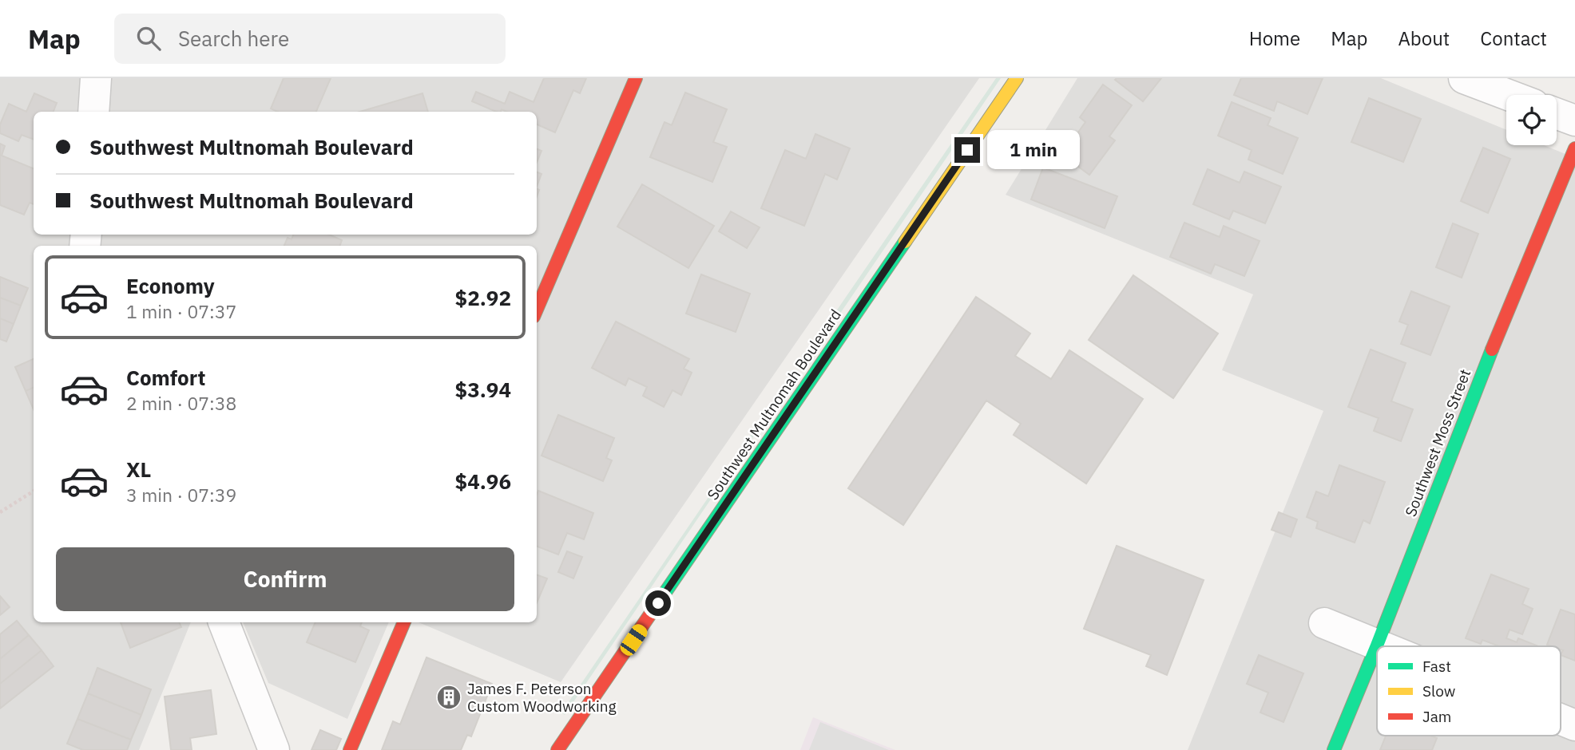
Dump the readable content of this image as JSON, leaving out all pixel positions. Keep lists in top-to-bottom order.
{
  "streets": {
    "street": ["Southwest Multnomah Boulevard", "Southwest Moss Street"]
  },
  "places": {
    "building": ["James F. Peterson Custom Woodworking"]
  },
  "legend": ["Fast", "Slow", "Jam"],
  "page": {
    "header": "Map",
    "search": "Search here",
    "nav": [
      "Home",
      "Map",
      "About",
      "Contact"
    ],
    "banner": ["Southwest Multnomah Boulevard", "Southwest Multnomah Boulevard"],
    "bubble": "1 min",
    "list": [
      {
        "name": "Economy",
        "note": "1 min · 07:37",
        "value": "$2.92"
      },
      {
        "name": "Comfort",
        "note": "2 min · 07:38",
        "value": "$3.94"
      },
      {
        "name": "XL",
        "note": "3 min · 07:39",
        "value": "$4.96"
      }
    ],
    "buttons": "Confirm"
  }
}
